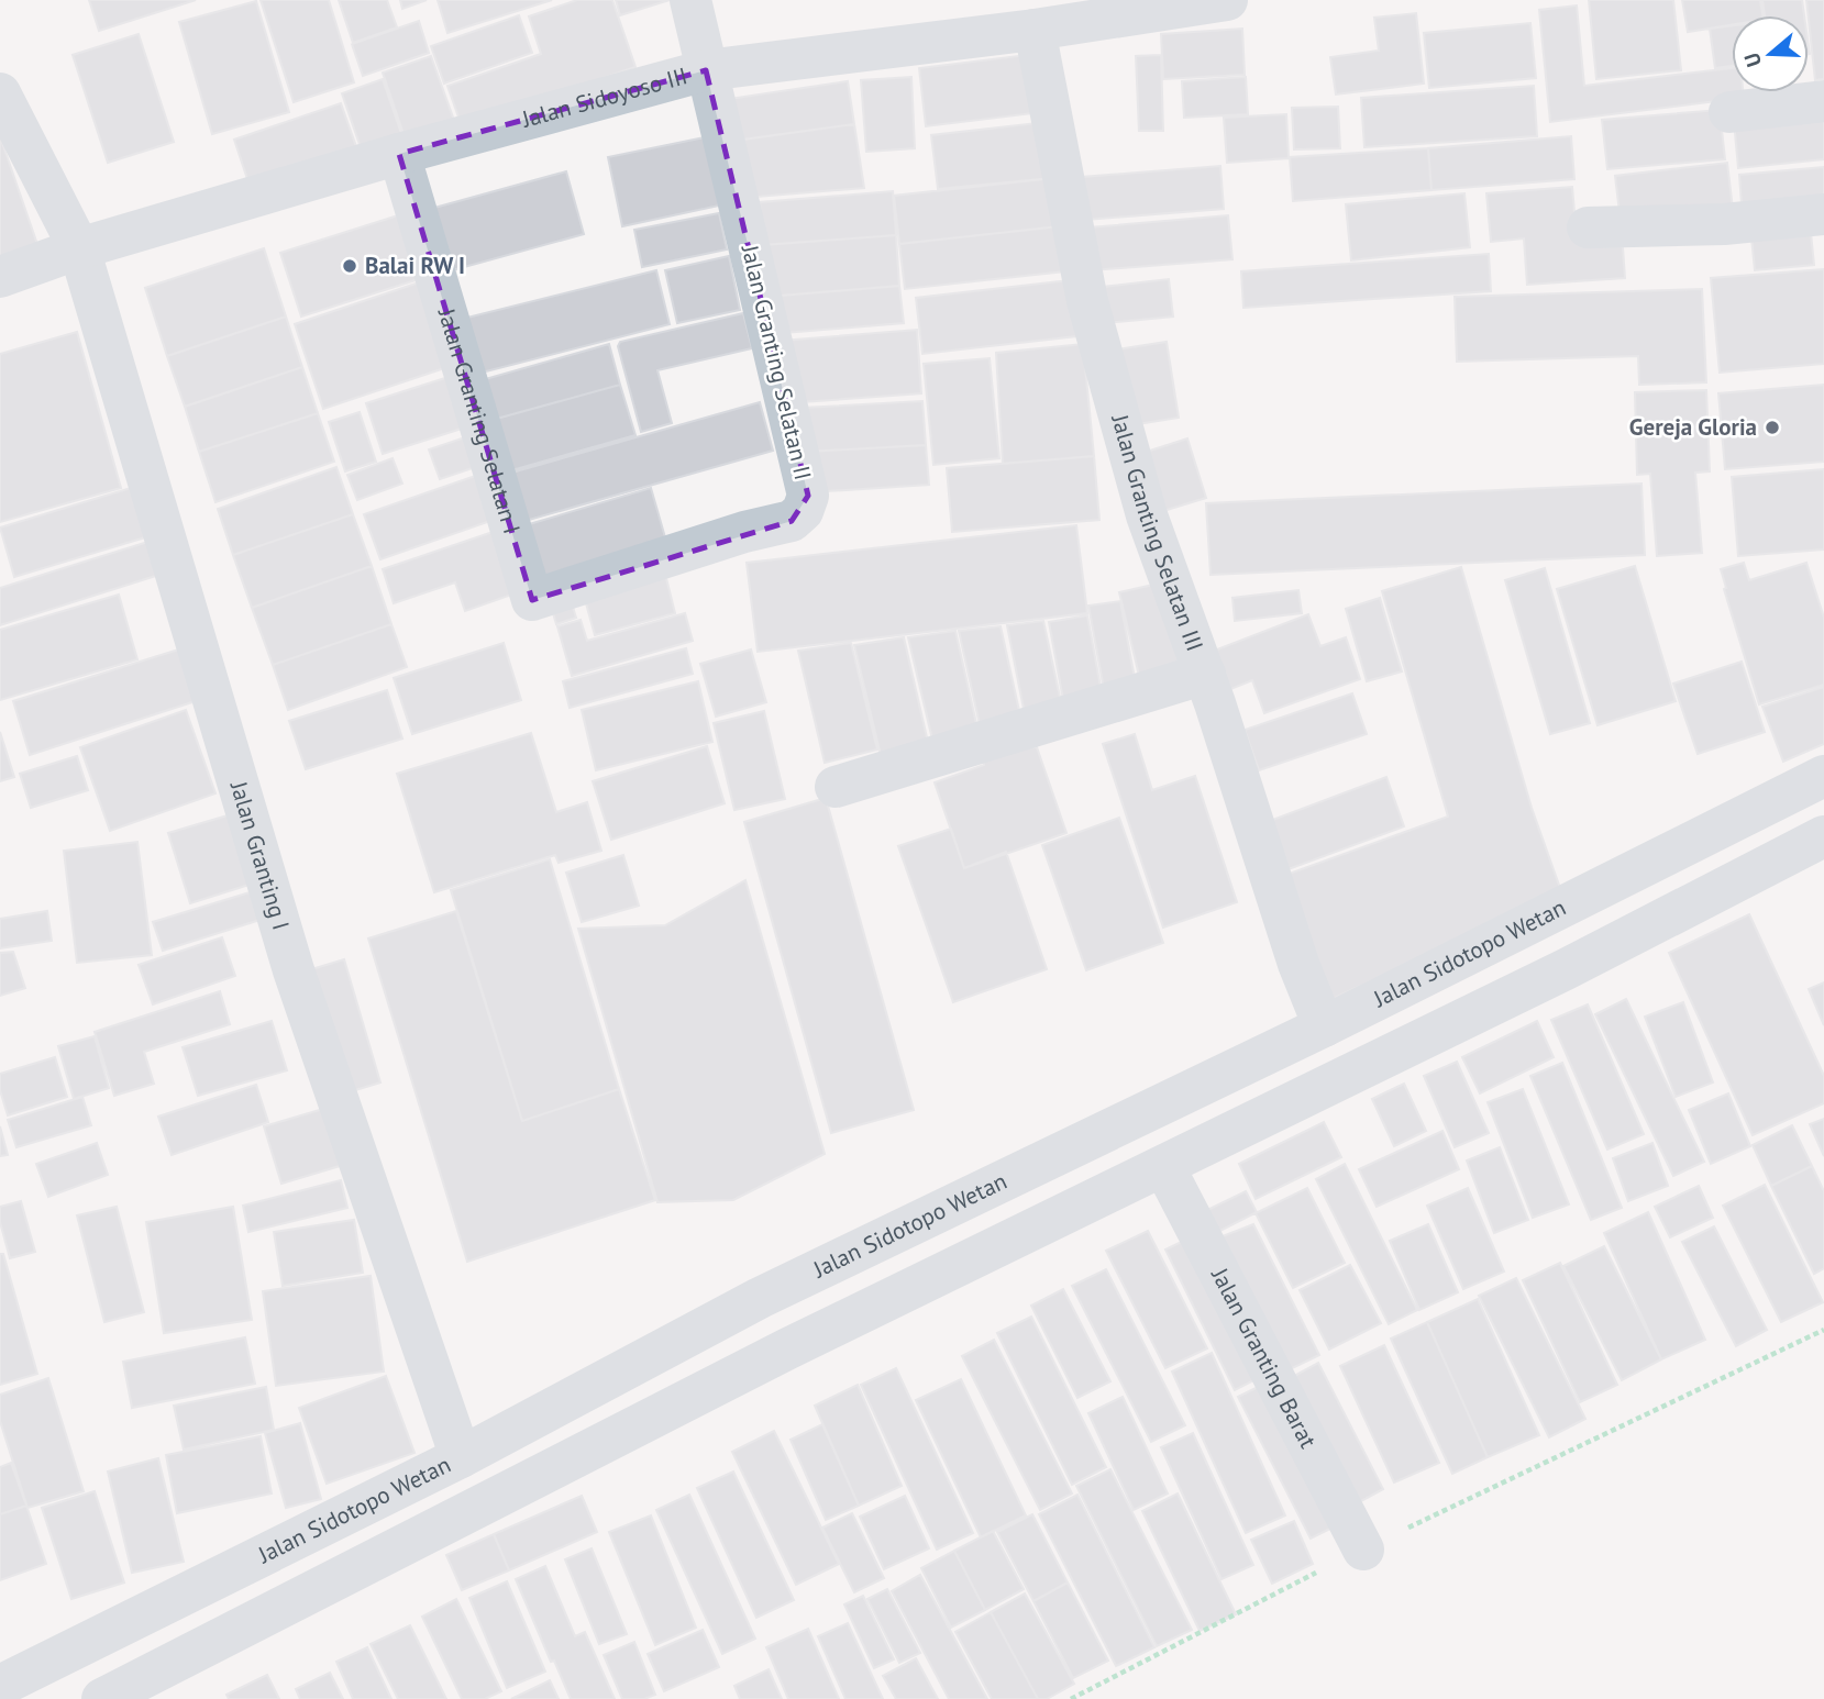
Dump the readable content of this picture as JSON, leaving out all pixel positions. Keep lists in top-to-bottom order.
{
  "streets": {
    "street": [
      "Jalan Sidoyoso III",
      "Jalan Granting Selatan II",
      "Jalan Granting Selatan I",
      "Jalan Granting Selatan III",
      "Jalan Granting I",
      "Jalan Sidotopo Wetan",
      "Jalan Granting Barat"
    ]
  },
  "crossings": [
    ["Jalan Sidoyoso III", "Jalan Granting Selatan II"],
    ["Jalan Sidoyoso III", "Jalan Granting Selatan I"],
    ["Jalan Sidoyoso III", "Jalan Granting Selatan III"],
    ["Jalan Sidoyoso III", "Jalan Granting I"],
    ["Jalan Granting Selatan II", "Jalan Granting Selatan I"],
    ["Jalan Granting Selatan III", "Jalan Sidotopo Wetan"],
    ["Jalan Granting I", "Jalan Sidotopo Wetan"]
  ],
  "places": ["Balai RW I", "Gereja Gloria"],
  "north": "left"
}
